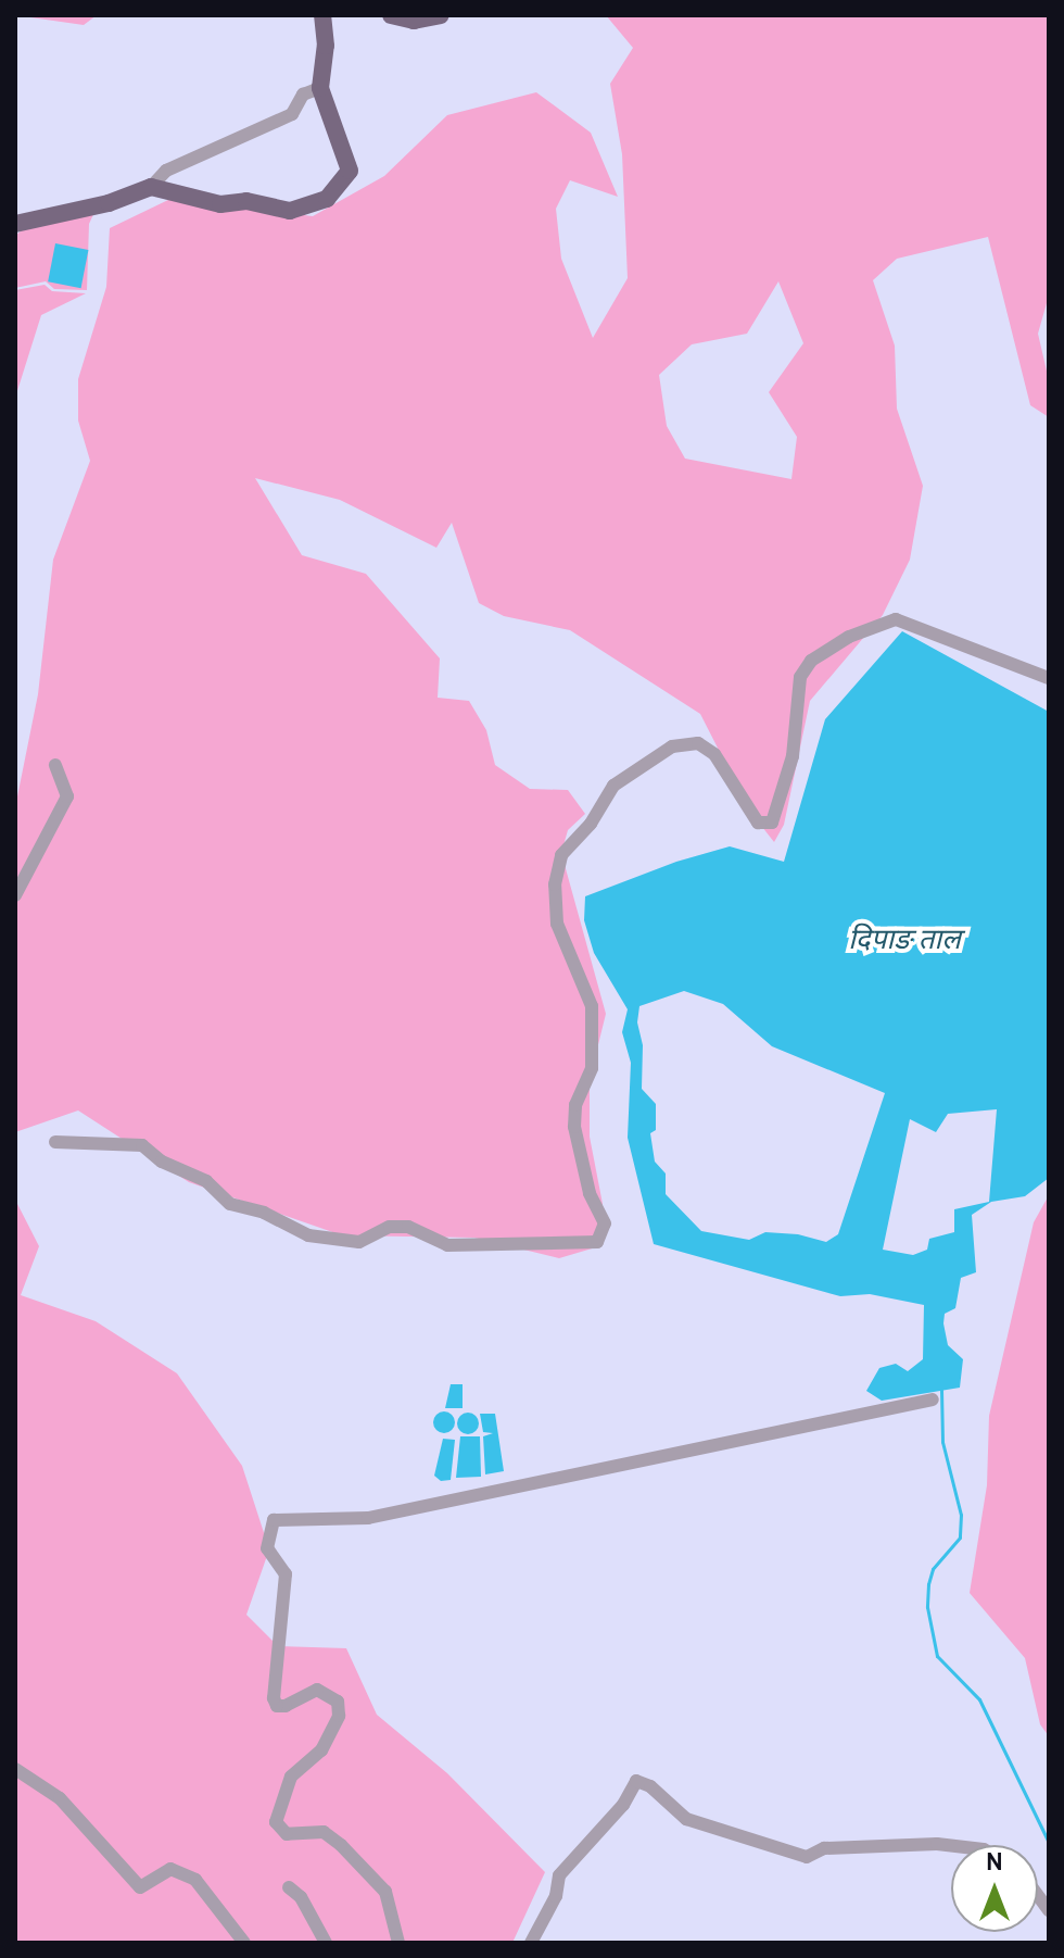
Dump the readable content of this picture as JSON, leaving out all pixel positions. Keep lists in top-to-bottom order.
{
  "water": ["दिपाङ ताल"],
  "north": "top"
}
